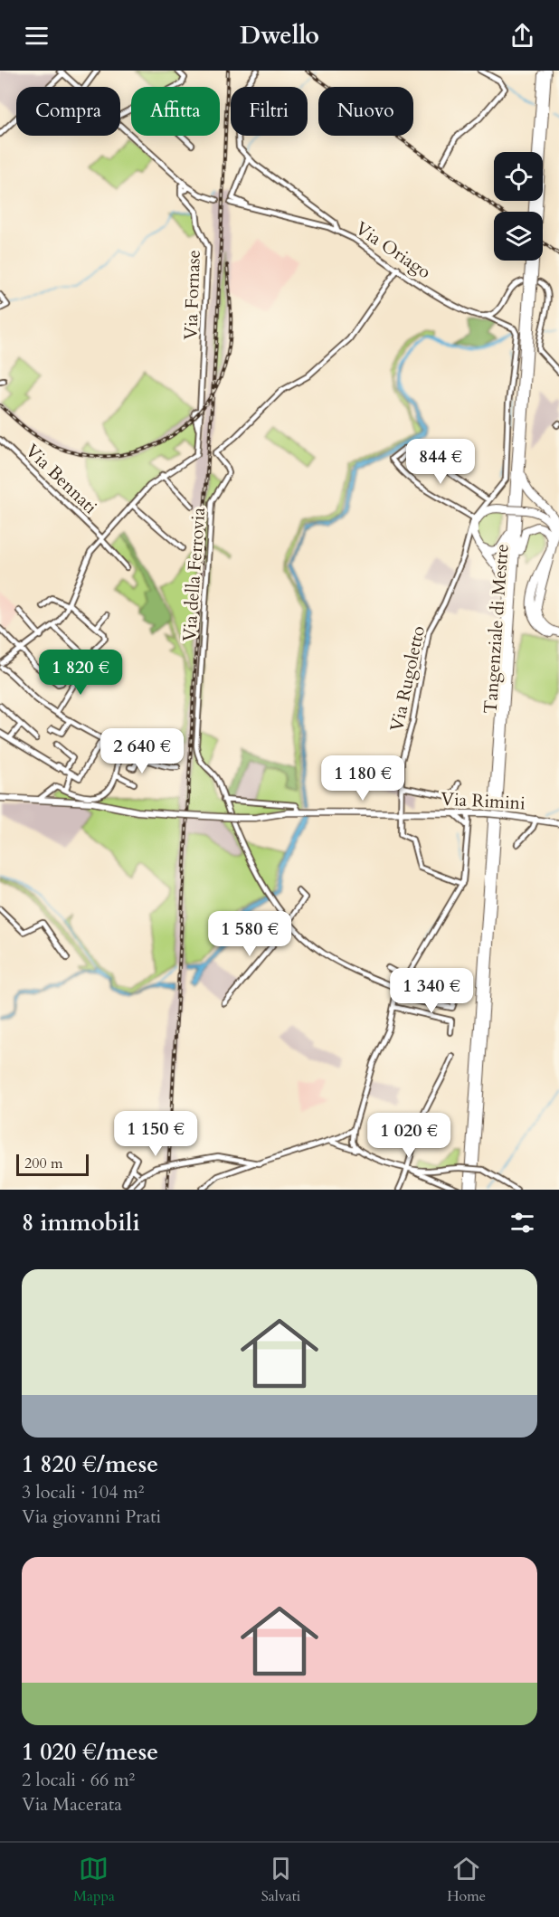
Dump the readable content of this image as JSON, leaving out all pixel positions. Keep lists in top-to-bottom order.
{
  "streets": {
    "highway": ["Tangenziale di Mestre"],
    "main road": ["Via Rimini"],
    "street": [
      "Via Oriago",
      "Via Fornase",
      "Via Bennati",
      "Via della Ferrovia",
      "Via Rugoletto"
    ]
  },
  "crossings": [
    ["Via Oriago", "Via della Ferrovia"],
    ["Via Oriago", "Via Rugoletto"],
    ["Via Fornase", "Via Bennati"],
    ["Via Rugoletto", "Via Rimini"]
  ],
  "scale_bar": "200 m",
  "page": {
    "header": "Dwello",
    "chip": [
      "Compra",
      "Affitta",
      "Filtri",
      "Nuovo"
    ],
    "price": [
      "844 €",
      "1 820 €",
      "2 640 €",
      "1 180 €",
      "1 580 €",
      "1 340 €",
      "1 150 €",
      "1 020 €"
    ],
    "scale": "200 m",
    "heading": "8 immobili",
    "list": [
      {
        "name": "1 820 €/mese",
        "note": "3 locali · 104 m² · Via giovanni Prati"
      },
      {
        "name": "1 020 €/mese",
        "note": "2 locali · 66 m² · Via Macerata"
      }
    ],
    "tabs": ["Mappa", "Salvati", "Home"]
  }
}
